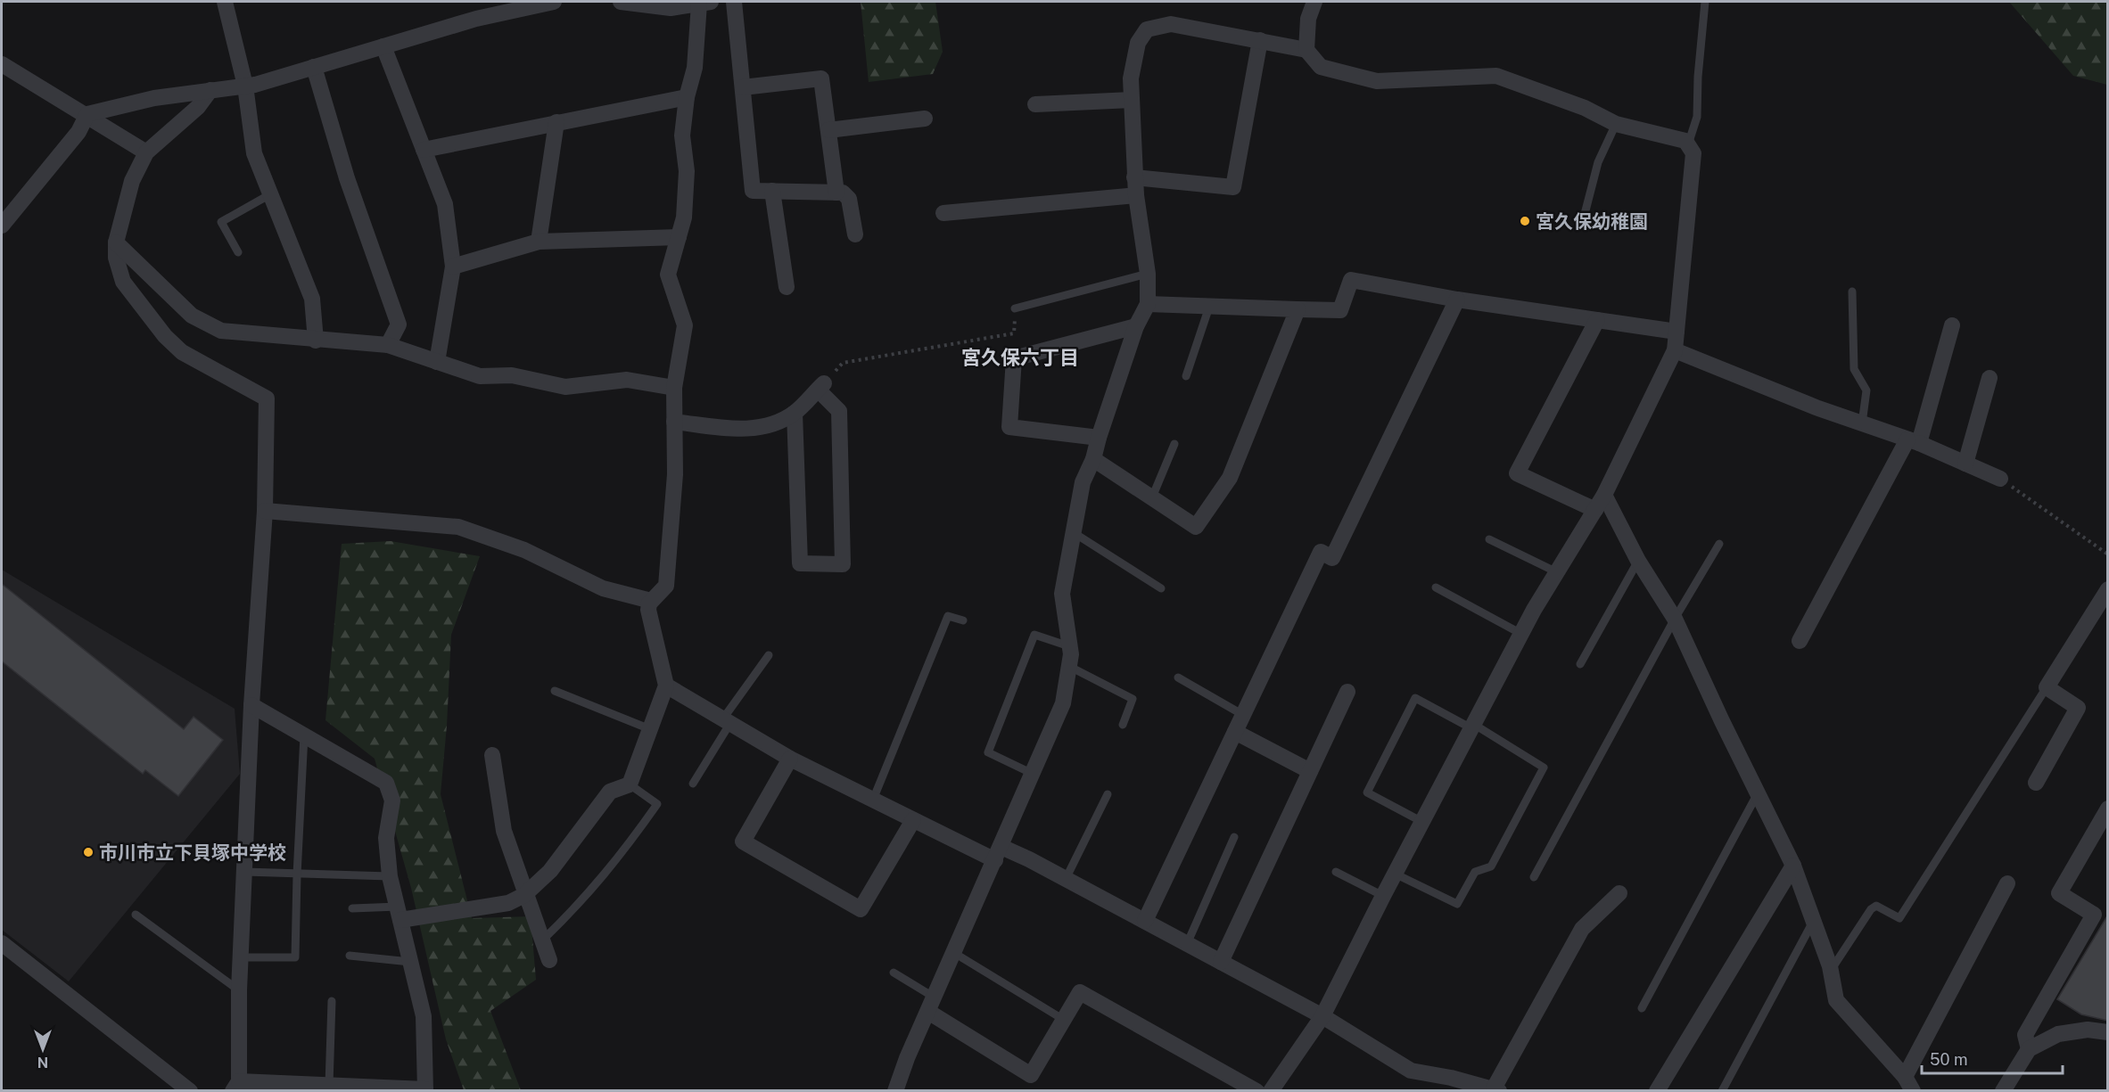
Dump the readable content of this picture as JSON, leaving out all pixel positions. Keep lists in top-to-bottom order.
{
  "districts": ["宮久保六丁目"],
  "places": ["宮久保幼稚園", "市川市立下貝塚中学校"],
  "scale_bar": "50 m",
  "north": "bottom"
}
